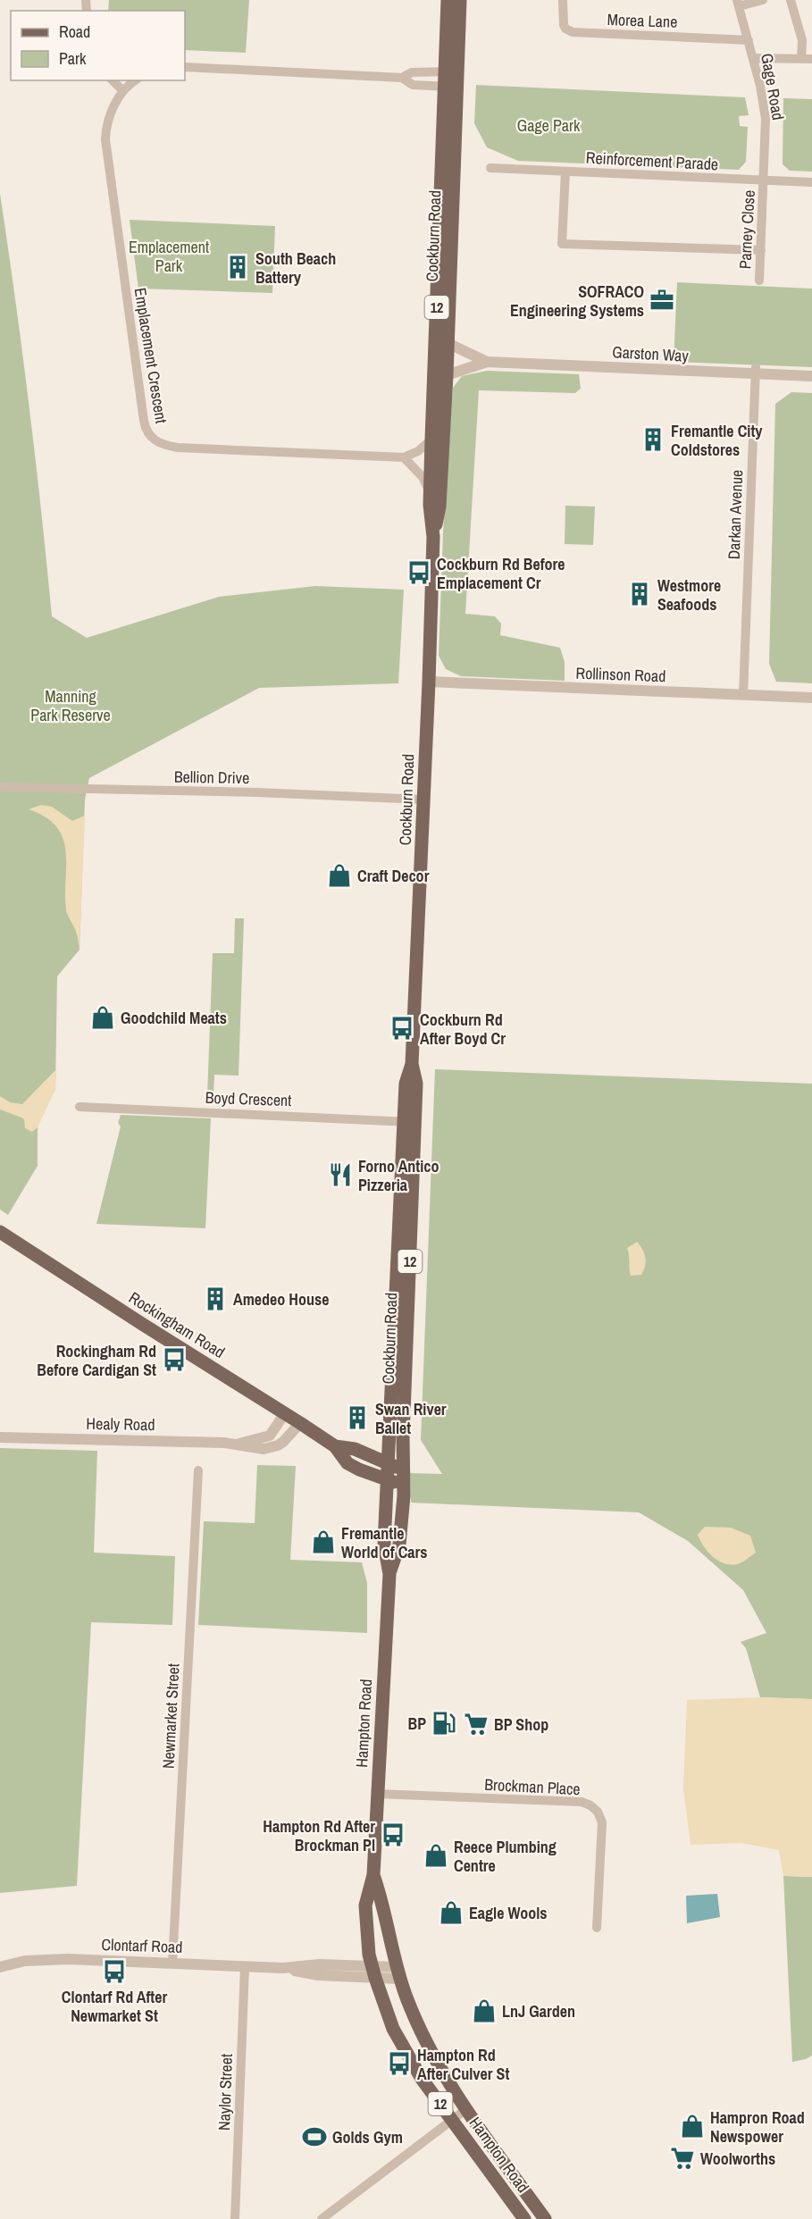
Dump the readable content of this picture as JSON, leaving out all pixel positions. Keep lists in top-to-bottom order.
{
  "streets": {
    "main road": [
      "Cockburn Road",
      "12",
      "Rockingham Road",
      "Hampton Road"
    ],
    "street": [
      "Morea Lane",
      "Gage Road",
      "Reinforcement Parade",
      "Parney Close",
      "Garston Way",
      "Emplacement Crescent",
      "Darkan Avenue",
      "Rollinson Road",
      "Bellion Drive",
      "Boyd Crescent",
      "Healy Road",
      "Newmarket Street",
      "Brockman Place",
      "Clontarf Road",
      "Naylor Street"
    ]
  },
  "crossings": [
    ["Morea Lane", "Gage Road"],
    ["Gage Road", "Reinforcement Parade"],
    ["Gage Road", "Parney Close"],
    ["Reinforcement Parade", "Parney Close"],
    ["Cockburn Road", "Garston Way"],
    ["Cockburn Road", "Rollinson Road"],
    ["Cockburn Road", "Bellion Drive"],
    ["Cockburn Road", "Boyd Crescent"],
    ["Cockburn Road", "Rockingham Road"],
    ["Cockburn Road", "Hampton Road"],
    ["Garston Way", "Darkan Avenue"],
    ["Darkan Avenue", "Rollinson Road"],
    ["Rockingham Road", "Healy Road"],
    ["Rockingham Road", "Hampton Road"],
    ["Newmarket Street", "Clontarf Road"],
    ["Hampton Road", "Brockman Place"],
    ["Hampton Road", "Clontarf Road"],
    ["Clontarf Road", "Naylor Street"]
  ],
  "parks": ["Gage Park", "Emplacement Park", "Manning Park Reserve"],
  "places": {
    "building": [
      "South Beach Battery",
      "Fremantle City Coldstores",
      "Westmore Seafoods",
      "Amedeo House",
      "Swan River Ballet"
    ],
    "office": ["SOFRACO Engineering Systems"],
    "bus stop": [
      "Cockburn Rd Before Emplacement Cr",
      "Cockburn Rd After Boyd Cr",
      "Rockingham Rd Before Cardigan St",
      "Hampton Rd After Brockman Pl",
      "Clontarf Rd After Newmarket St",
      "Hampton Rd After Culver St"
    ],
    "shop": [
      "Craft Decor",
      "Goodchild Meats",
      "Fremantle World of Cars",
      "Reece Plumbing Centre",
      "Eagle Wools",
      "LnJ Garden",
      "Hampron Road Newspower"
    ],
    "restaurant": ["Forno Antico Pizzeria"],
    "fuel station": ["BP"],
    "supermarket": ["BP Shop", "Woolworths"],
    "sports": ["Golds Gym"]
  },
  "legend": ["Road", "Park"]
}
